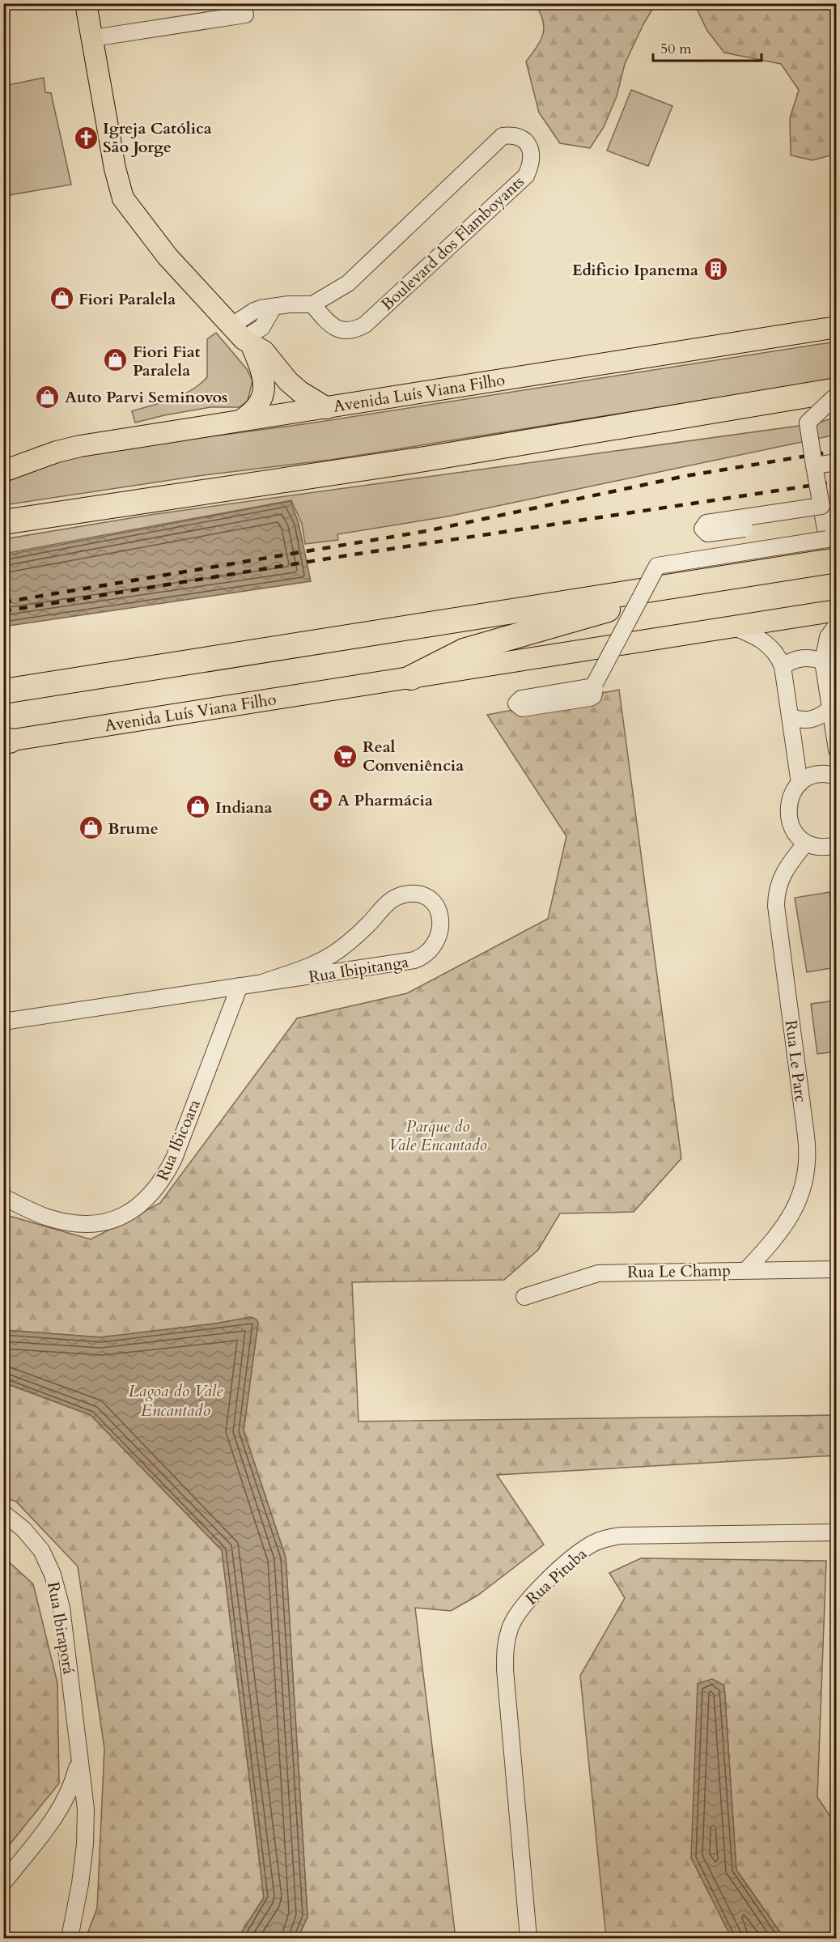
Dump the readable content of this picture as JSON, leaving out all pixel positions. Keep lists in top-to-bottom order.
{
  "streets": {
    "main road": ["Avenida Luís Viana Filho"],
    "street": [
      "Boulevard dos Flamboyants",
      "Rua Ibipitanga",
      "Rua Le Parc",
      "Rua Ibicoara",
      "Rua Le Champ",
      "Rua Pituba",
      "Rua Ibiraporá"
    ]
  },
  "crossings": [
    ["Rua Ibipitanga", "Rua Ibicoara"],
    ["Rua Le Parc", "Rua Le Champ"]
  ],
  "water": ["Lagoa do Vale Encantado"],
  "parks": ["Parque do Vale Encantado"],
  "places": {
    "church": ["Igreja Católica São Jorge"],
    "building": ["Edificio Ipanema"],
    "shop": [
      "Fiori Paralela",
      "Fiori Fiat Paralela",
      "Auto Parvi Seminovos",
      "Indiana",
      "Brume"
    ],
    "supermarket": ["Real Conveniência"],
    "pharmacy": ["A Pharmácia"]
  },
  "scale_bar": "50 m"
}
